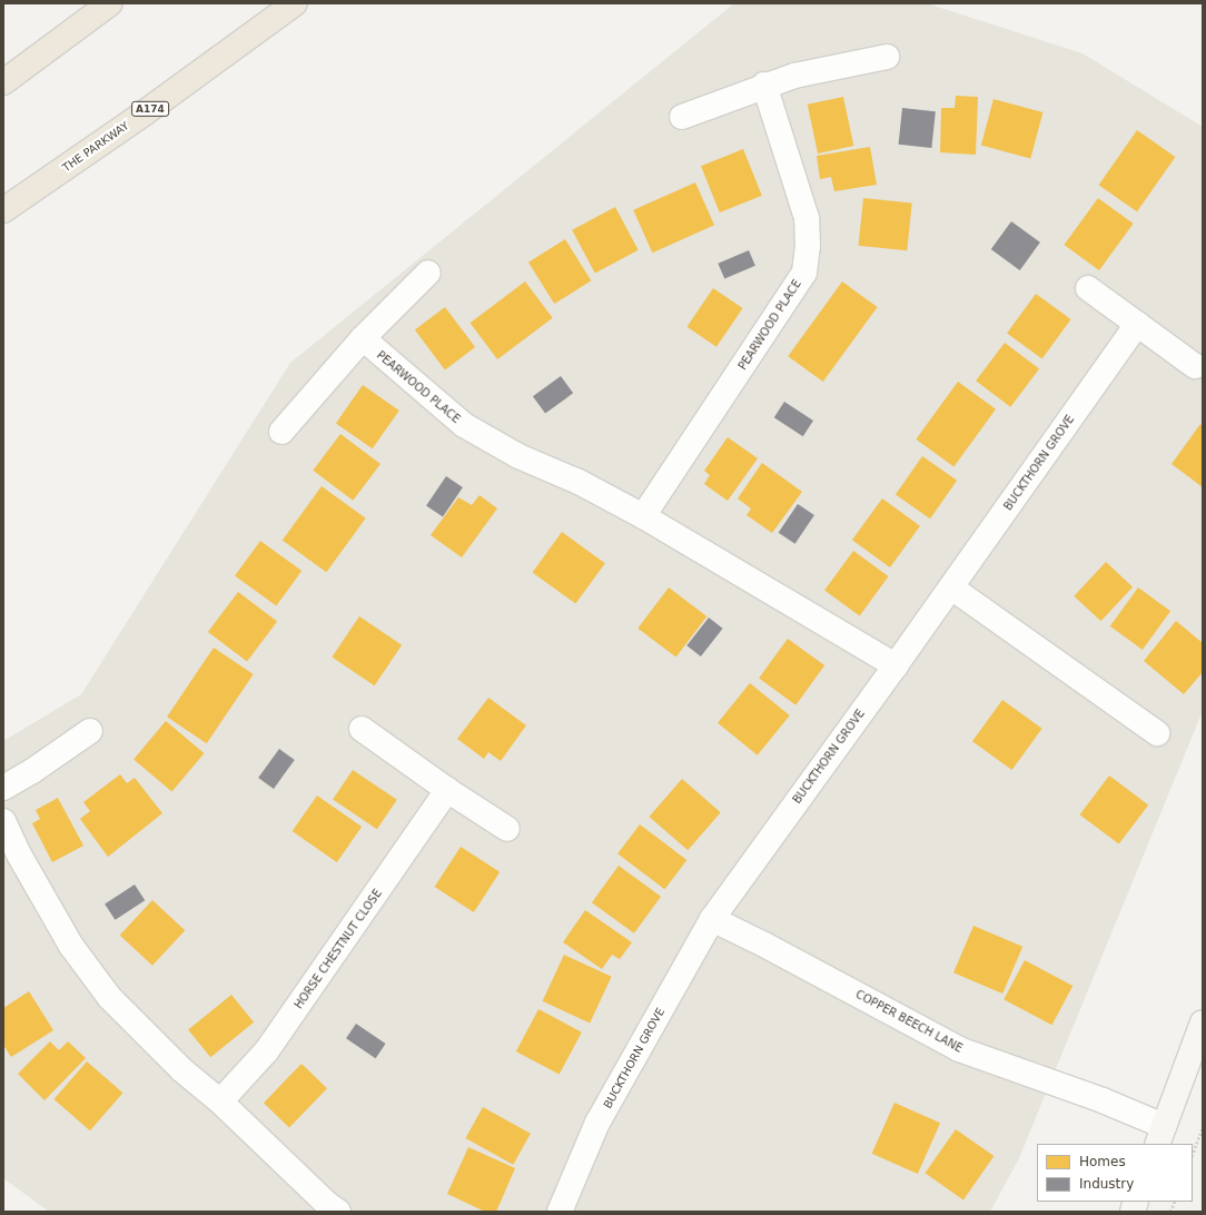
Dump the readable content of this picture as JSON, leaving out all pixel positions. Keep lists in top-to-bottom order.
{
  "streets": {
    "highway": ["A174", "THE PARKWAY"],
    "street": [
      "PEARWOOD PLACE",
      "BUCKTHORN GROVE",
      "HORSE CHESTNUT CLOSE",
      "COPPER BEECH LANE"
    ]
  },
  "crossings": [
    ["PEARWOOD PLACE", "BUCKTHORN GROVE"],
    ["BUCKTHORN GROVE", "COPPER BEECH LANE"]
  ],
  "legend": ["Homes", "Industry"]
}
